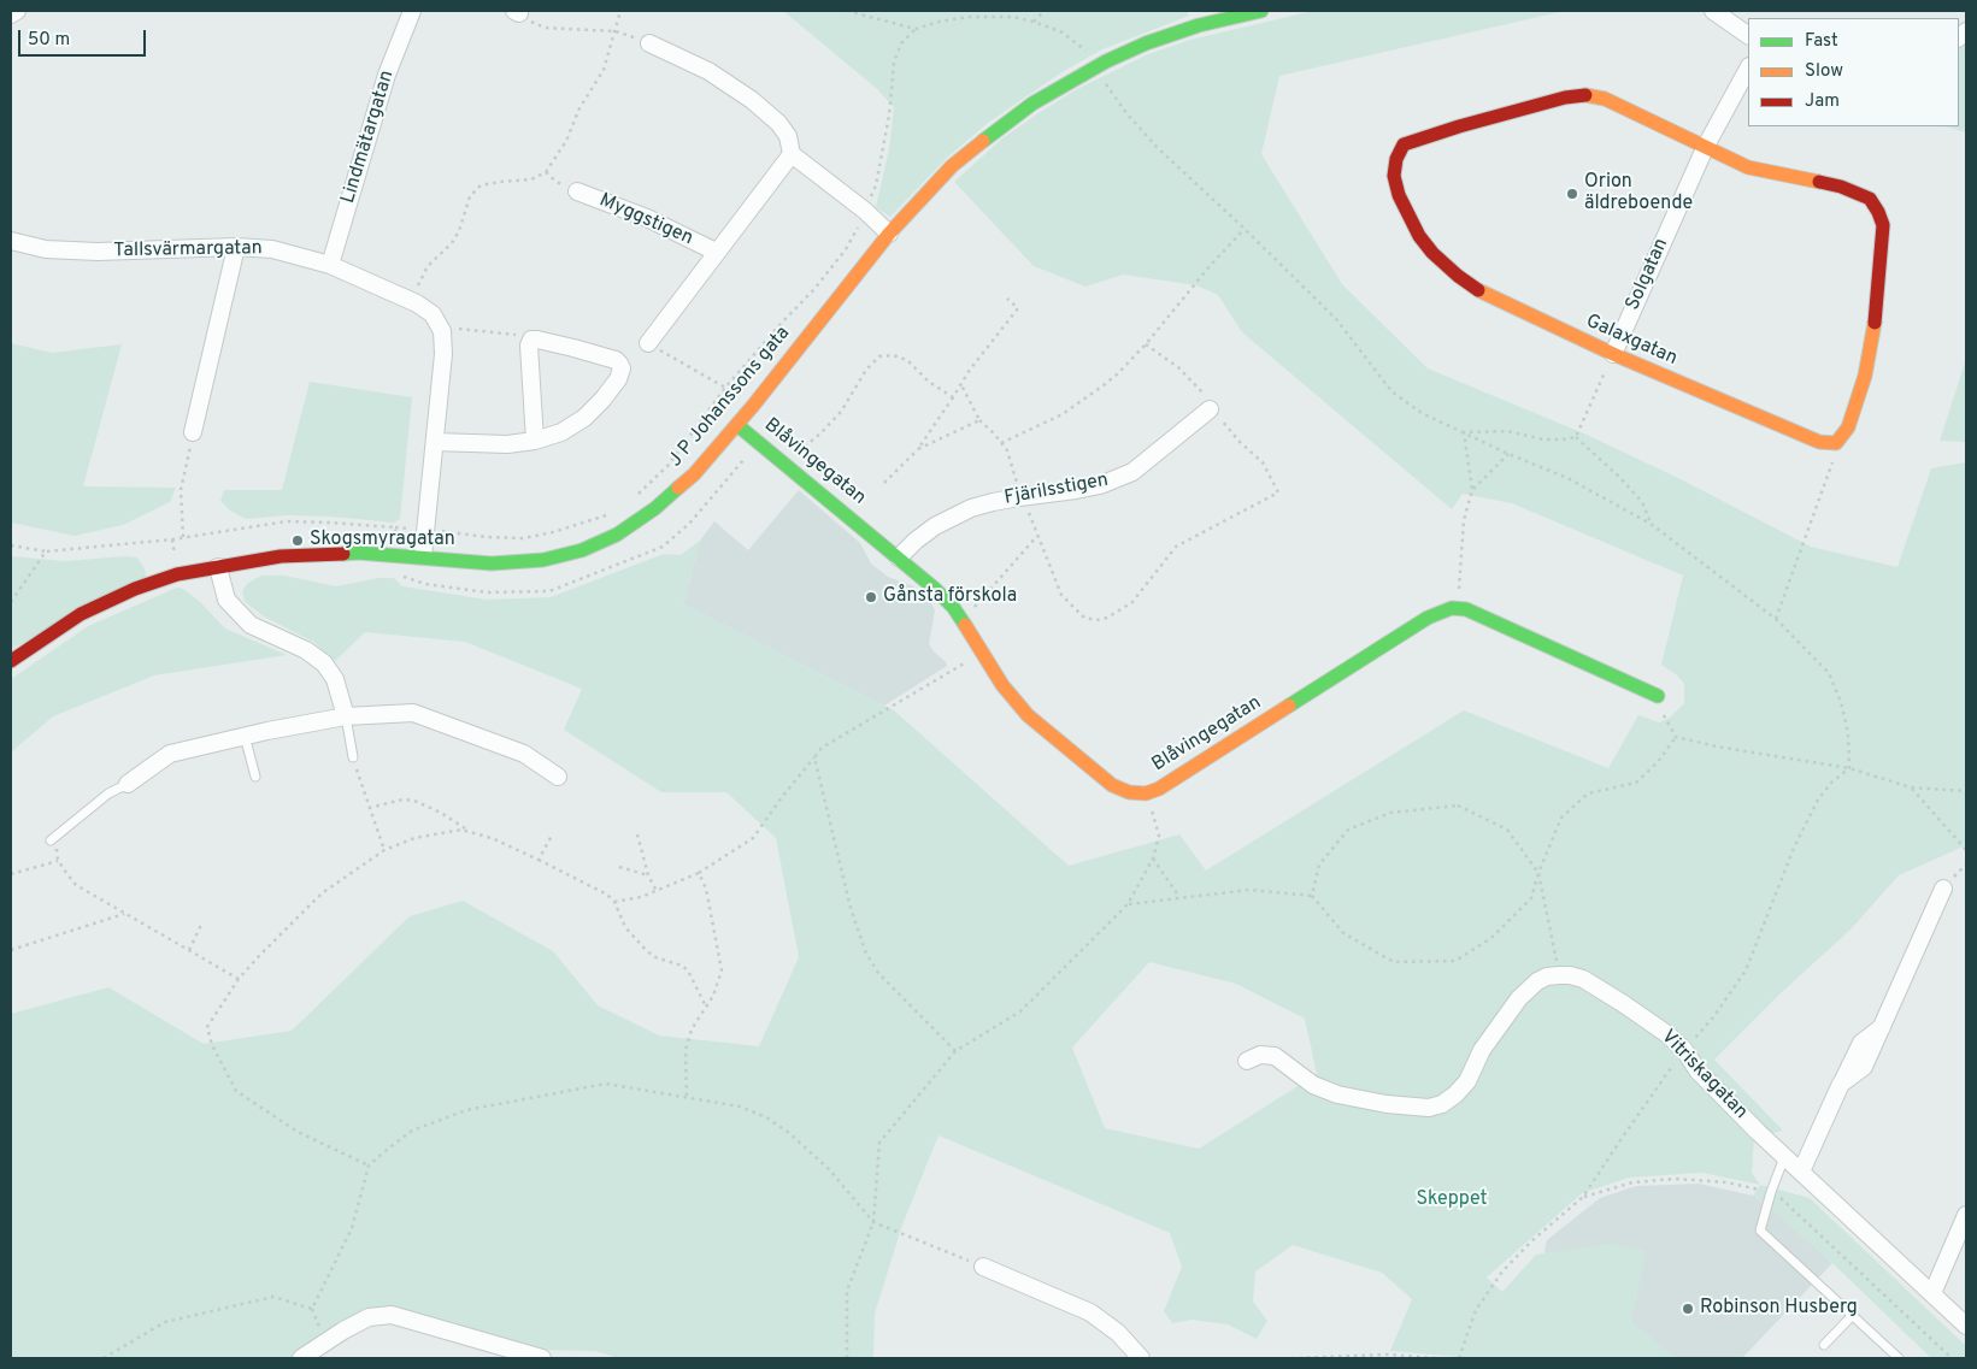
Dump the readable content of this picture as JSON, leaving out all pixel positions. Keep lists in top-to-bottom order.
{
  "streets": {
    "street": [
      "Lindmätargatan",
      "Myggstigen",
      "Tallsvärmargatan",
      "Solgatan",
      "Galaxgatan",
      "J P Johanssons gata",
      "Blåvingegatan",
      "Fjärilsstigen",
      "Vitriskagatan"
    ]
  },
  "crossings": [
    ["Lindmätargatan", "Tallsvärmargatan"],
    ["Tallsvärmargatan", "J P Johanssons gata"],
    ["Solgatan", "Galaxgatan"],
    ["J P Johanssons gata", "Blåvingegatan"],
    ["Blåvingegatan", "Fjärilsstigen"]
  ],
  "parks": ["Skeppet"],
  "places": [
    "Orion äldreboende",
    "Skogsmyragatan",
    "Gånsta förskola",
    "Robinson Husberg"
  ],
  "legend": ["Fast", "Slow", "Jam"],
  "scale_bar": "50 m"
}
